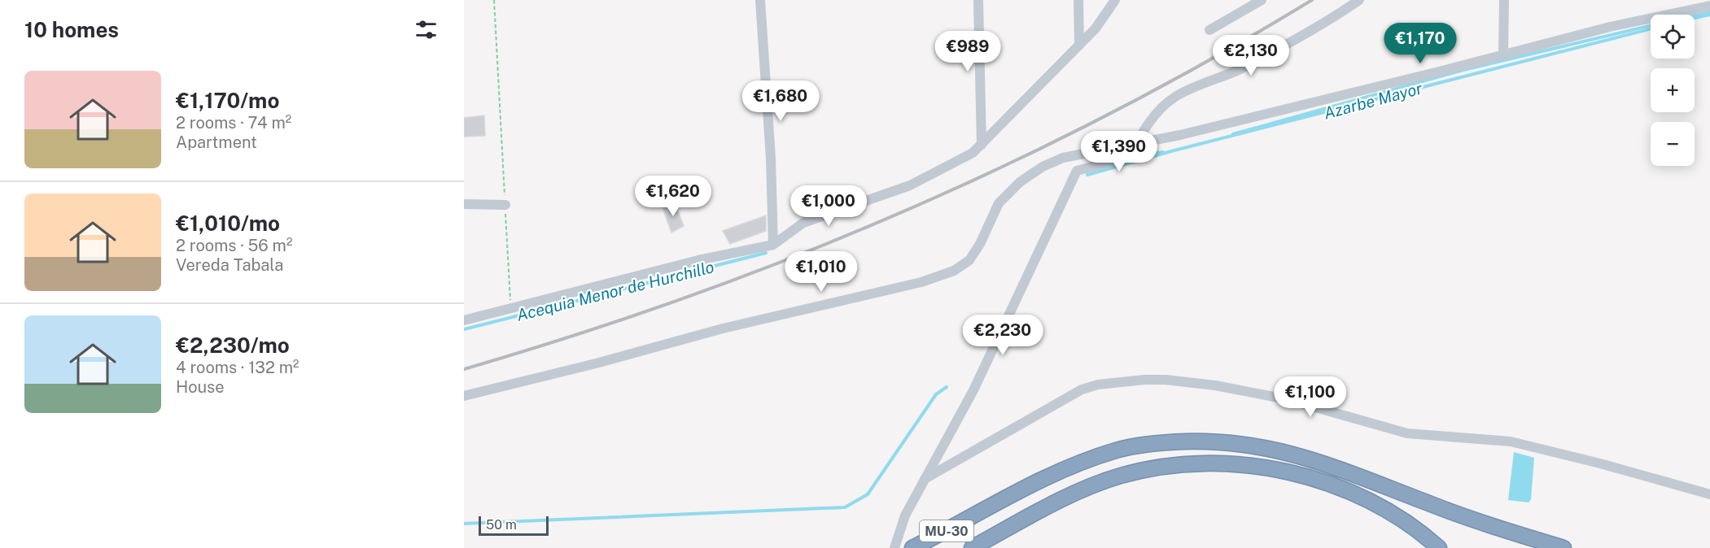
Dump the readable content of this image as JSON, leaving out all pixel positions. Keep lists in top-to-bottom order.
{
  "streets": {
    "highway": ["MU-30"]
  },
  "water": ["Azarbe Mayor", "Acequia Menor de Hurchillo"],
  "scale_bar": "50 m",
  "page": {
    "heading": "10 homes",
    "map_buttons": ["+", "−"],
    "price": [
      "€1,170",
      "€989",
      "€2,130",
      "€1,680",
      "€1,390",
      "€1,620",
      "€1,000",
      "€1,010",
      "€2,230",
      "€1,100"
    ],
    "list": [
      {
        "name": "€1,170/mo",
        "note": "2 rooms · 74 m² · Apartment"
      },
      {
        "name": "€1,010/mo",
        "note": "2 rooms · 56 m² · Vereda Tabala"
      },
      {
        "name": "€2,230/mo",
        "note": "4 rooms · 132 m² · House"
      }
    ],
    "scale": "50 m"
  }
}
